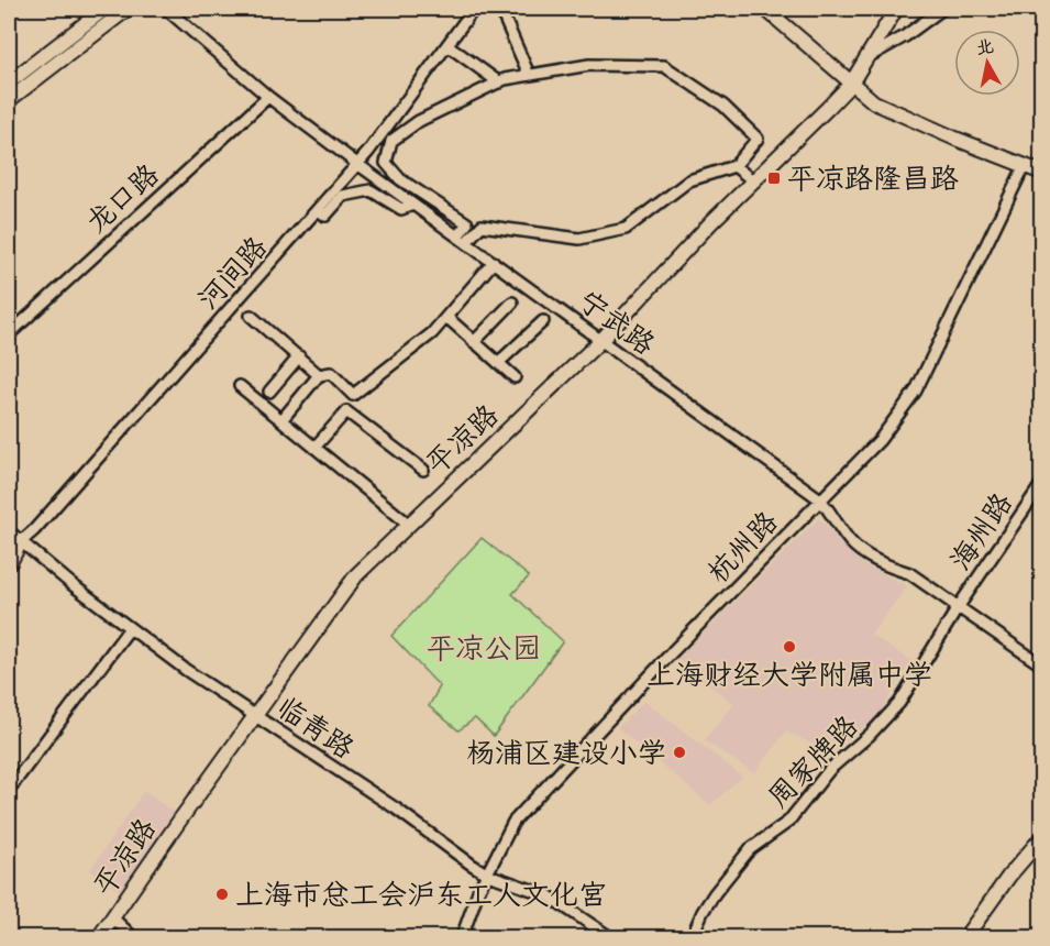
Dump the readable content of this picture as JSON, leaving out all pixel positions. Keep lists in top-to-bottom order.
{
  "streets": {
    "main road": ["平凉路"],
    "street": [
      "龙口路",
      "河间路",
      "宁武路",
      "海州路",
      "杭州路",
      "临青路",
      "周家牌路"
    ]
  },
  "crossings": [
    ["龙口路", "宁武路"],
    ["河间路", "宁武路"],
    ["河间路", "临青路"],
    ["宁武路", "平凉路"],
    ["宁武路", "海州路"],
    ["宁武路", "杭州路"],
    ["宁武路", "周家牌路"],
    ["平凉路", "临青路"],
    ["海州路", "周家牌路"],
    ["杭州路", "临青路"]
  ],
  "parks": ["平凉公园"],
  "places": {
    "transit": ["平凉路隆昌路"],
    "other": ["上海财经大学附属中学", "杨浦区建设小学", "上海市总工会沪东工人文化宫"]
  },
  "north": "top"
}
